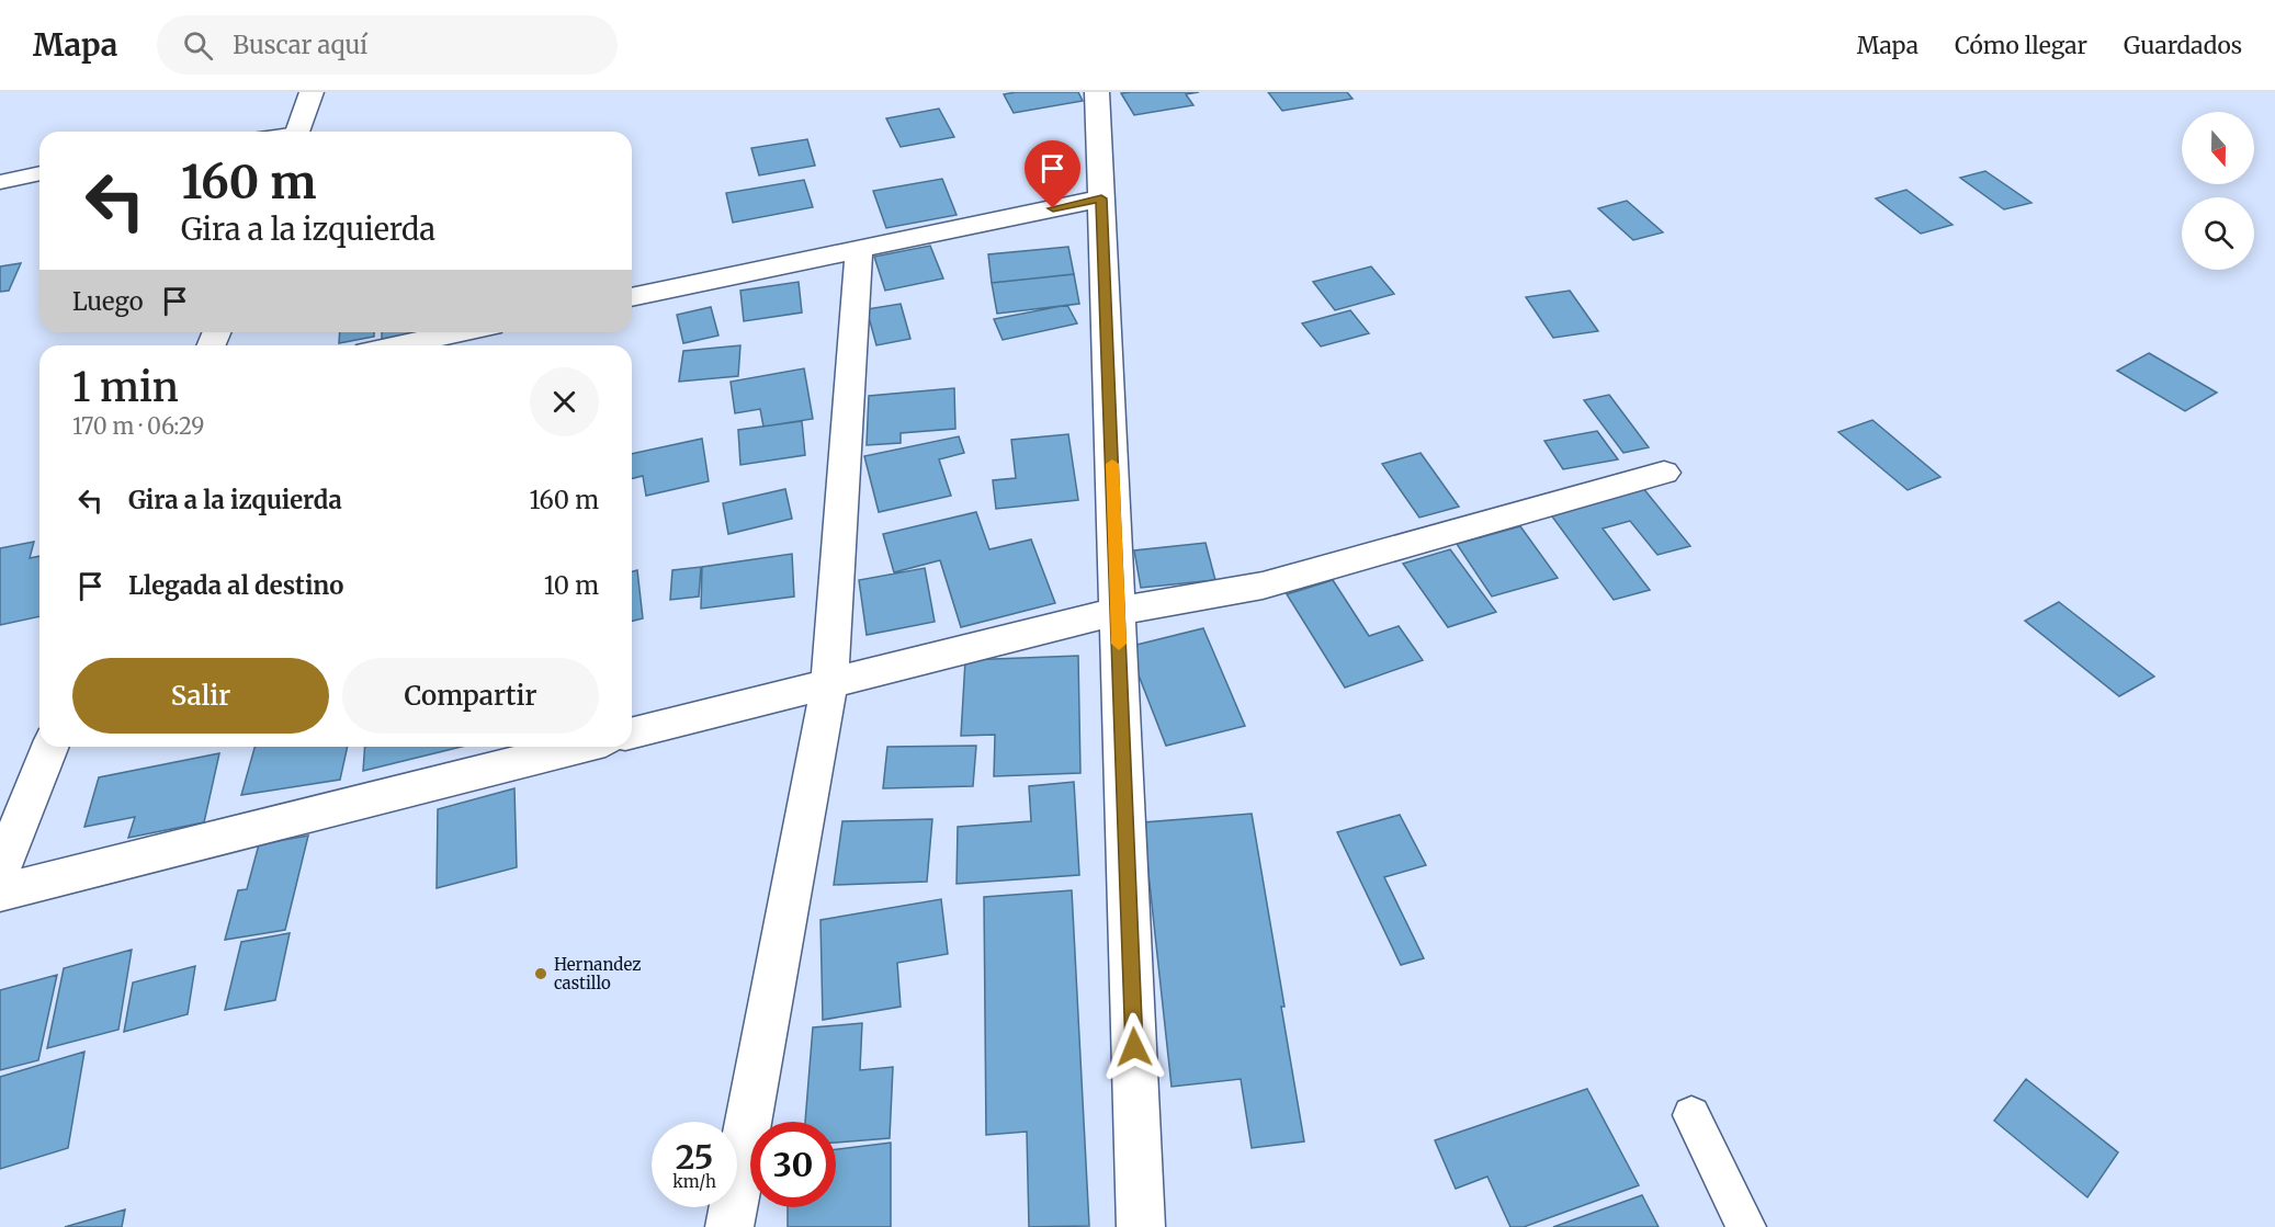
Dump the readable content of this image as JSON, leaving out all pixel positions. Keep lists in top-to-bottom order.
{
  "places": ["Hernandez castillo"],
  "north": "bottom",
  "page": {
    "header": "Mapa",
    "search": "Buscar aquí",
    "nav": ["Mapa", "Cómo llegar", "Guardados"],
    "turn": ["160 m", "Gira a la izquierda"],
    "then": "Luego",
    "heading": ["1 min", "170 m · 06:29"],
    "list": [
      {
        "name": "Gira a la izquierda",
        "value": "160 m"
      },
      {
        "name": "Llegada al destino",
        "value": "10 m"
      }
    ],
    "buttons": ["Salir", "Compartir"],
    "speed": "25 km/h",
    "limit": "30"
  }
}
